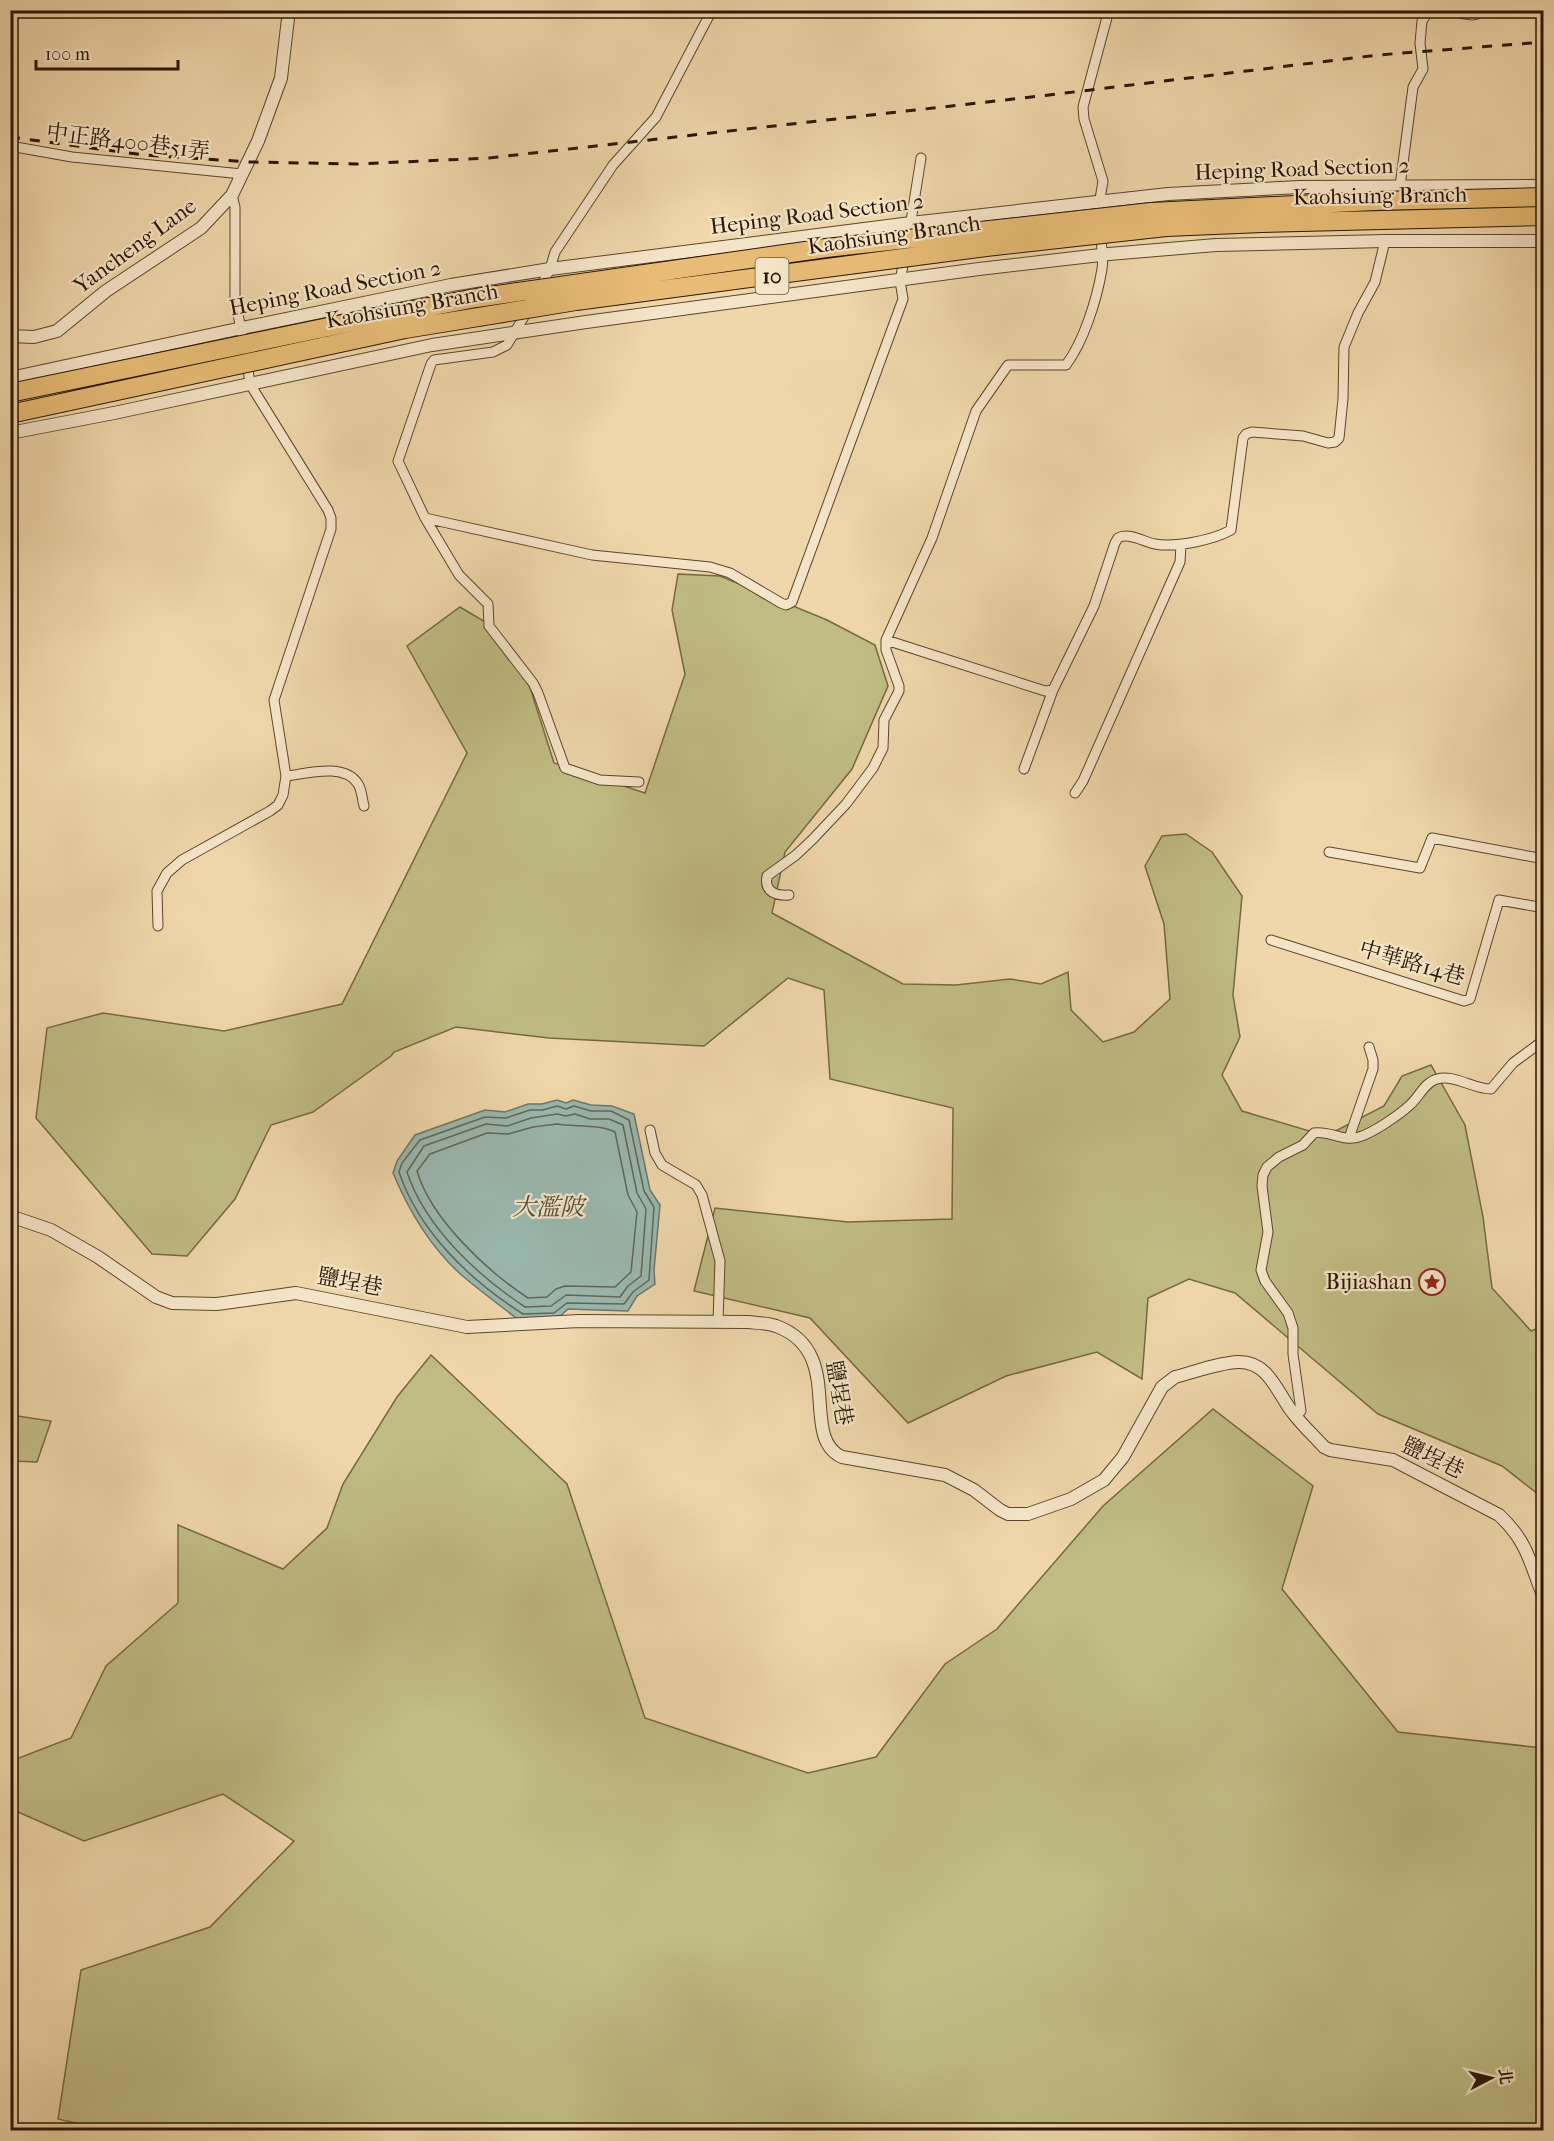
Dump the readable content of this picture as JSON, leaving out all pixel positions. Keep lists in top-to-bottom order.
{
  "streets": {
    "highway": ["Kaohsiung Branch", "10"],
    "street": [
      "中正路400巷51弄",
      "Heping Road Section 2",
      "Yancheng Lane",
      "中華路14巷",
      "鹽埕巷"
    ]
  },
  "crossings": [
    ["中正路400巷51弄", "Yancheng Lane"]
  ],
  "water": ["大濫陂"],
  "places": {
    "place": ["Bijiashan"]
  },
  "scale_bar": "100 m",
  "north": "right"
}
